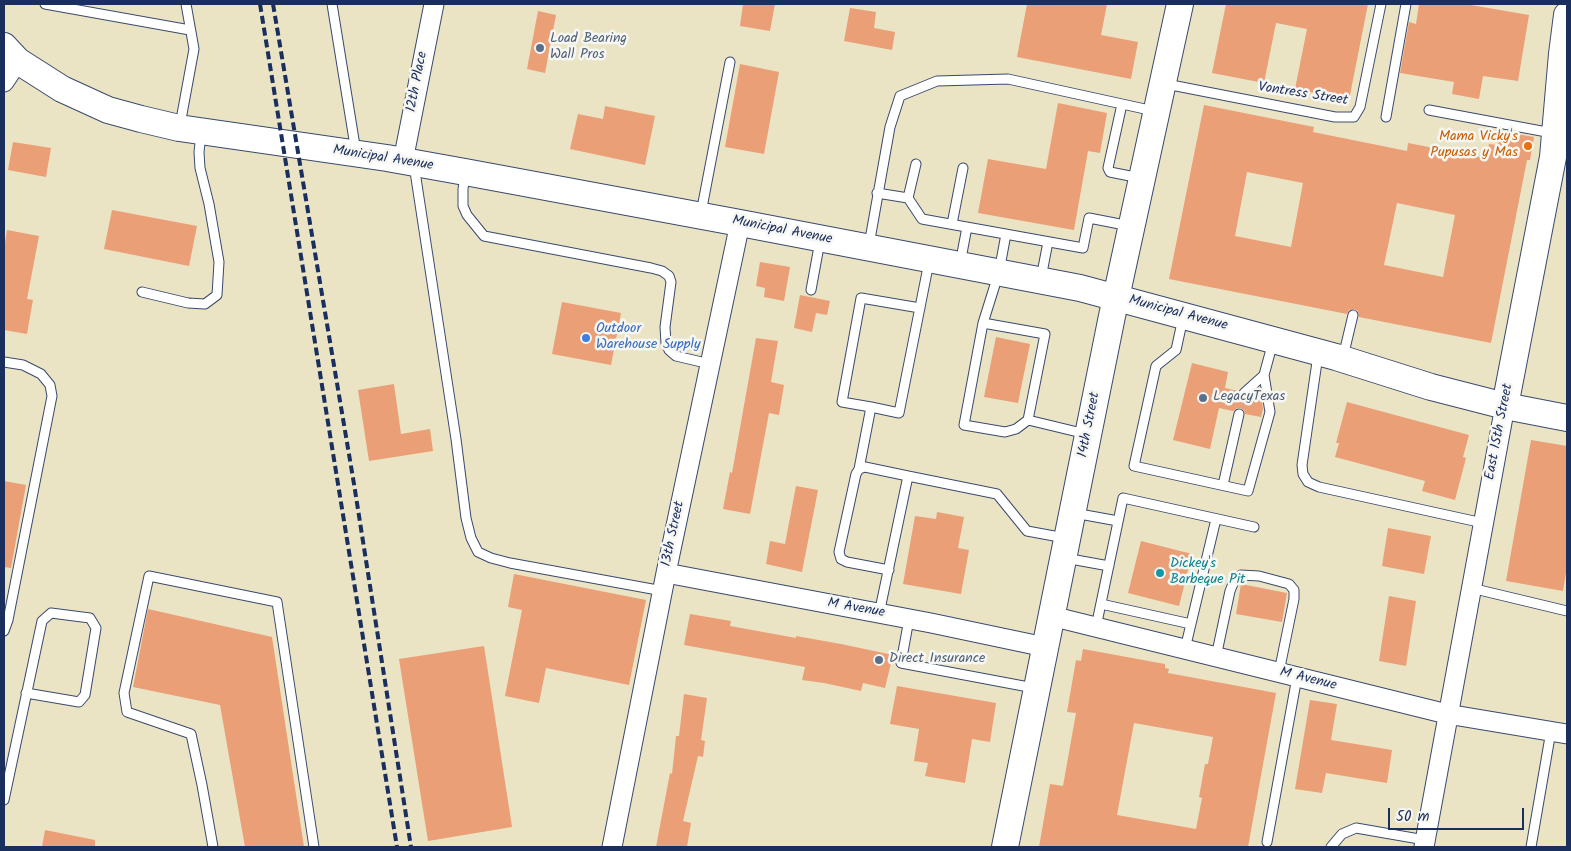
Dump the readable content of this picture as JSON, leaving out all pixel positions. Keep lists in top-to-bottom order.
{
  "streets": {
    "main road": ["Municipal Avenue", "14th Street", "East 15th Street"],
    "street": ["12th Place", "13th Street", "M Avenue"],
    "lane": ["Vontress Street"]
  },
  "crossings": [
    ["12th Place", "Municipal Avenue"],
    ["Vontress Street", "14th Street"],
    ["Municipal Avenue", "14th Street"],
    ["Municipal Avenue", "East 15th Street"],
    ["Municipal Avenue", "13th Street"],
    ["14th Street", "M Avenue"],
    ["East 15th Street", "M Avenue"],
    ["13th Street", "M Avenue"]
  ],
  "places": [
    "Load Bearing Wall Pros",
    "Mama Vicky's Pupusas y Mas",
    "Outdoor Warehouse Supply",
    "LegacyTexas",
    "Dickey's Barbeque Pit",
    "Direct Insurance"
  ],
  "scale_bar": "50 m"
}
